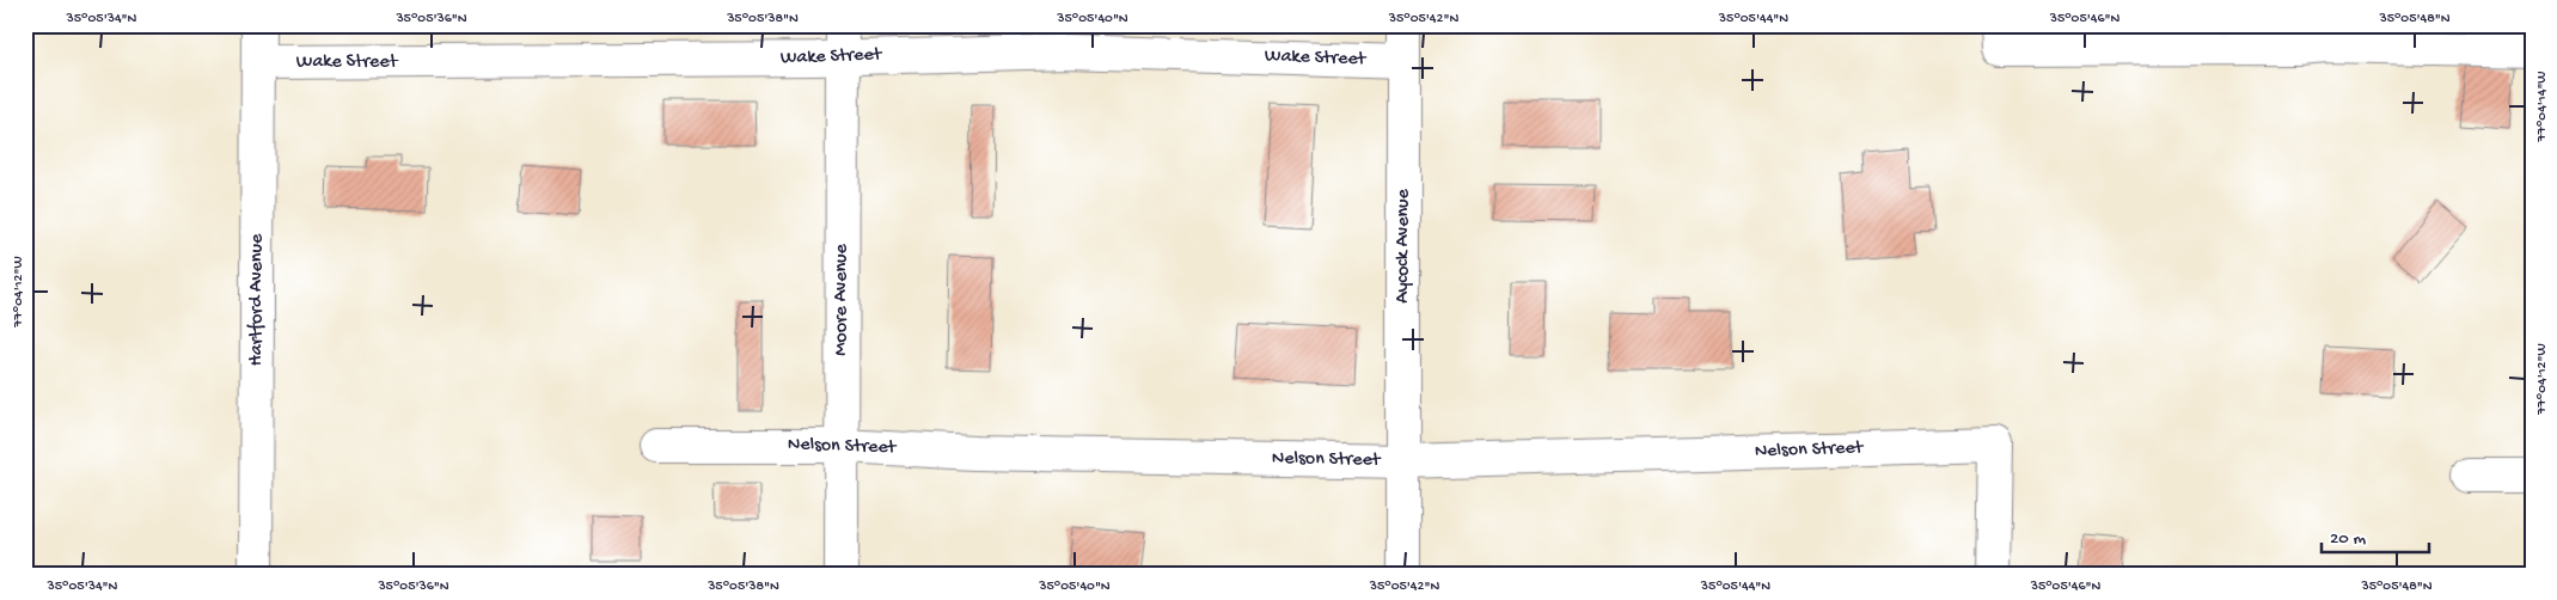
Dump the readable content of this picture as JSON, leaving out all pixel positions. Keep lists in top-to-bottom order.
{
  "streets": {
    "street": [
      "Wake Street",
      "Aycock Avenue",
      "Hartford Avenue",
      "Moore Avenue",
      "Nelson Street"
    ]
  },
  "crossings": [
    ["Wake Street", "Aycock Avenue"],
    ["Wake Street", "Hartford Avenue"],
    ["Wake Street", "Moore Avenue"],
    ["Aycock Avenue", "Nelson Street"],
    ["Moore Avenue", "Nelson Street"]
  ],
  "scale_bar": "20 m",
  "coordinates": [
    "35°05'34\"N",
    "35°05'36\"N",
    "35°05'38\"N",
    "35°05'40\"N",
    "35°05'42\"N",
    "35°05'44\"N",
    "35°05'46\"N",
    "35°05'48\"N",
    "77°04'14\"W",
    "77°04'12\"W"
  ]
}
